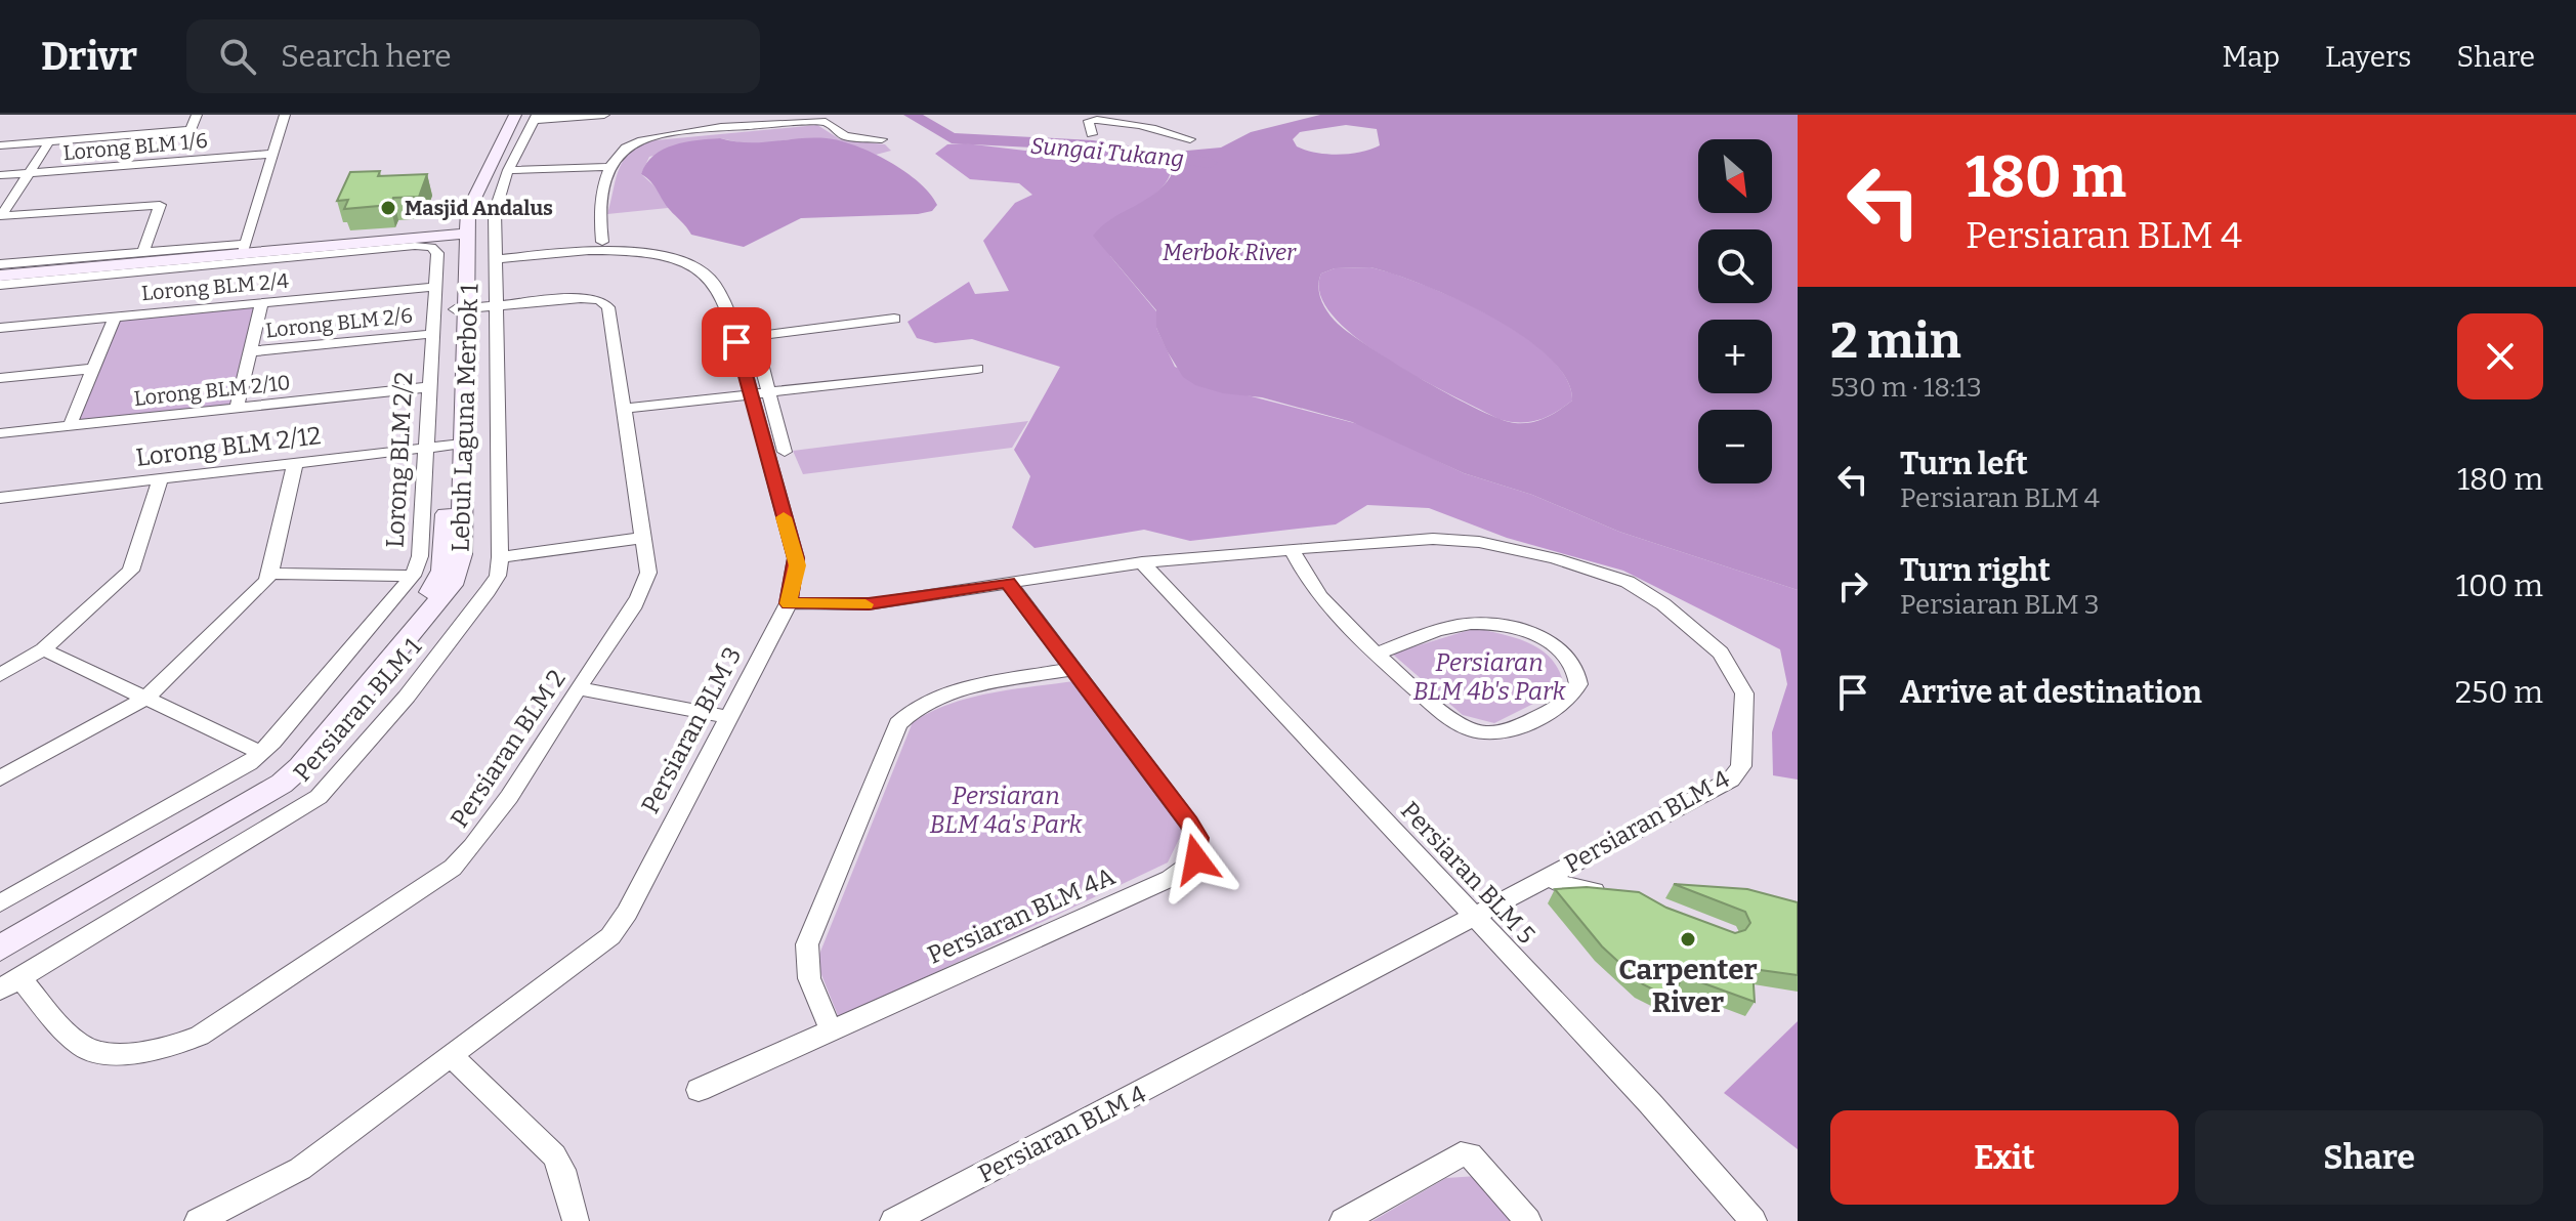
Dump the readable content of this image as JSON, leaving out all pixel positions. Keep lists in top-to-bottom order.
{
  "streets": {
    "street": [
      "Lorong BLM 1/6",
      "Lorong BLM 2/4",
      "Lorong BLM 2/6",
      "Lorong BLM 2/10",
      "Lebuh Laguna Merbok 1",
      "Lorong BLM 2/12",
      "Lorong BLM 2/2",
      "Persiaran BLM 1",
      "Persiaran BLM 3",
      "Persiaran BLM 2",
      "Persiaran BLM 4",
      "Persiaran BLM 5",
      "Persiaran BLM 4A"
    ]
  },
  "crossings": [
    ["Lorong BLM 2/4", "Lorong BLM 2/2"],
    ["Lorong BLM 2/6", "Lorong BLM 2/2"],
    ["Lorong BLM 2/10", "Lorong BLM 2/2"],
    ["Lebuh Laguna Merbok 1", "Lorong BLM 2/12"],
    ["Lebuh Laguna Merbok 1", "Lorong BLM 2/2"],
    ["Lebuh Laguna Merbok 1", "Persiaran BLM 2"],
    ["Lorong BLM 2/12", "Lorong BLM 2/2"],
    ["Persiaran BLM 1", "Persiaran BLM 2"],
    ["Persiaran BLM 3", "Persiaran BLM 4"],
    ["Persiaran BLM 4", "Persiaran BLM 5"],
    ["Persiaran BLM 4", "Persiaran BLM 4A"]
  ],
  "water": ["Sungai Tukang", "Merbok River"],
  "parks": ["Persiaran BLM 4b's Park", "Persiaran BLM 4a's Park"],
  "places": ["Masjid Andalus", "Carpenter River"],
  "north": "bottom right",
  "page": {
    "header": "Drivr",
    "search": "Search here",
    "nav": ["Map", "Layers", "Share"],
    "turn": ["180 m", "Persiaran BLM 4"],
    "map_buttons": ["+", "−"],
    "heading": ["2 min", "530 m · 18:13"],
    "list": [
      {
        "name": "Turn left",
        "note": "Persiaran BLM 4",
        "value": "180 m"
      },
      {
        "name": "Turn right",
        "note": "Persiaran BLM 3",
        "value": "100 m"
      },
      {
        "name": "Arrive at destination",
        "value": "250 m"
      }
    ],
    "buttons": ["Exit", "Share"]
  }
}
